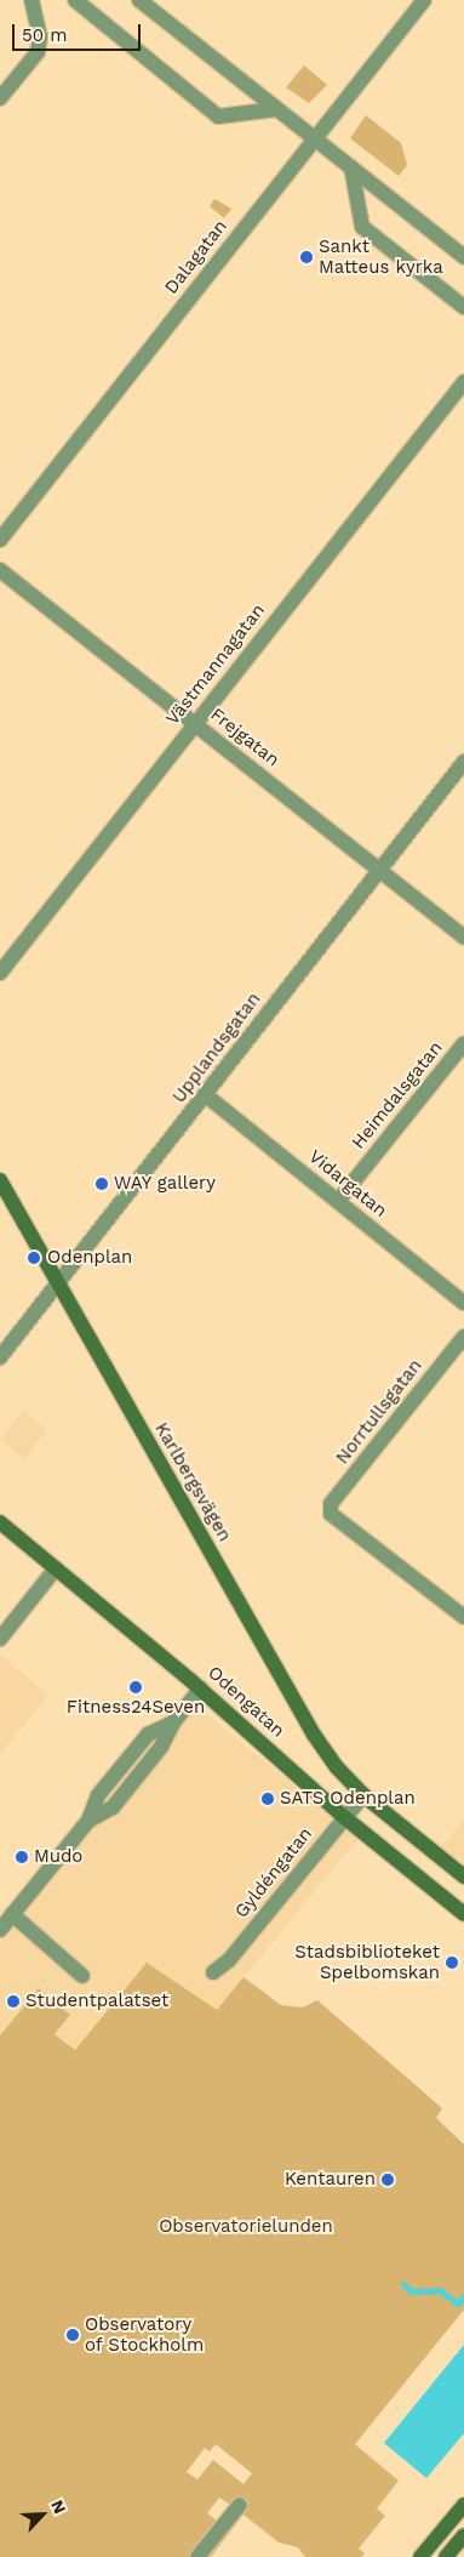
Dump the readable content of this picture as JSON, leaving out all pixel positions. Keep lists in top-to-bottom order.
{
  "streets": {
    "main road": ["Karlbergsvägen", "Odengatan"],
    "street": [
      "Dalagatan",
      "Västmannagatan",
      "Frejgatan",
      "Upplandsgatan",
      "Heimdalsgatan",
      "Vidargatan",
      "Norrtullsgatan",
      "Gyldéngatan"
    ]
  },
  "crossings": [
    ["Västmannagatan", "Frejgatan"],
    ["Frejgatan", "Upplandsgatan"],
    ["Upplandsgatan", "Vidargatan"],
    ["Upplandsgatan", "Karlbergsvägen"],
    ["Heimdalsgatan", "Vidargatan"],
    ["Karlbergsvägen", "Gyldéngatan"],
    ["Odengatan", "Gyldéngatan"]
  ],
  "parks": ["Observatorielunden"],
  "places": [
    "Sankt Matteus kyrka",
    "WAY gallery",
    "Odenplan",
    "Fitness24Seven",
    "SATS Odenplan",
    "Mudo",
    "Stadsbiblioteket Spelbomskan",
    "Studentpalatset",
    "Kentauren",
    "Observatory of Stockholm"
  ],
  "scale_bar": "50 m",
  "north": "top right"
}
